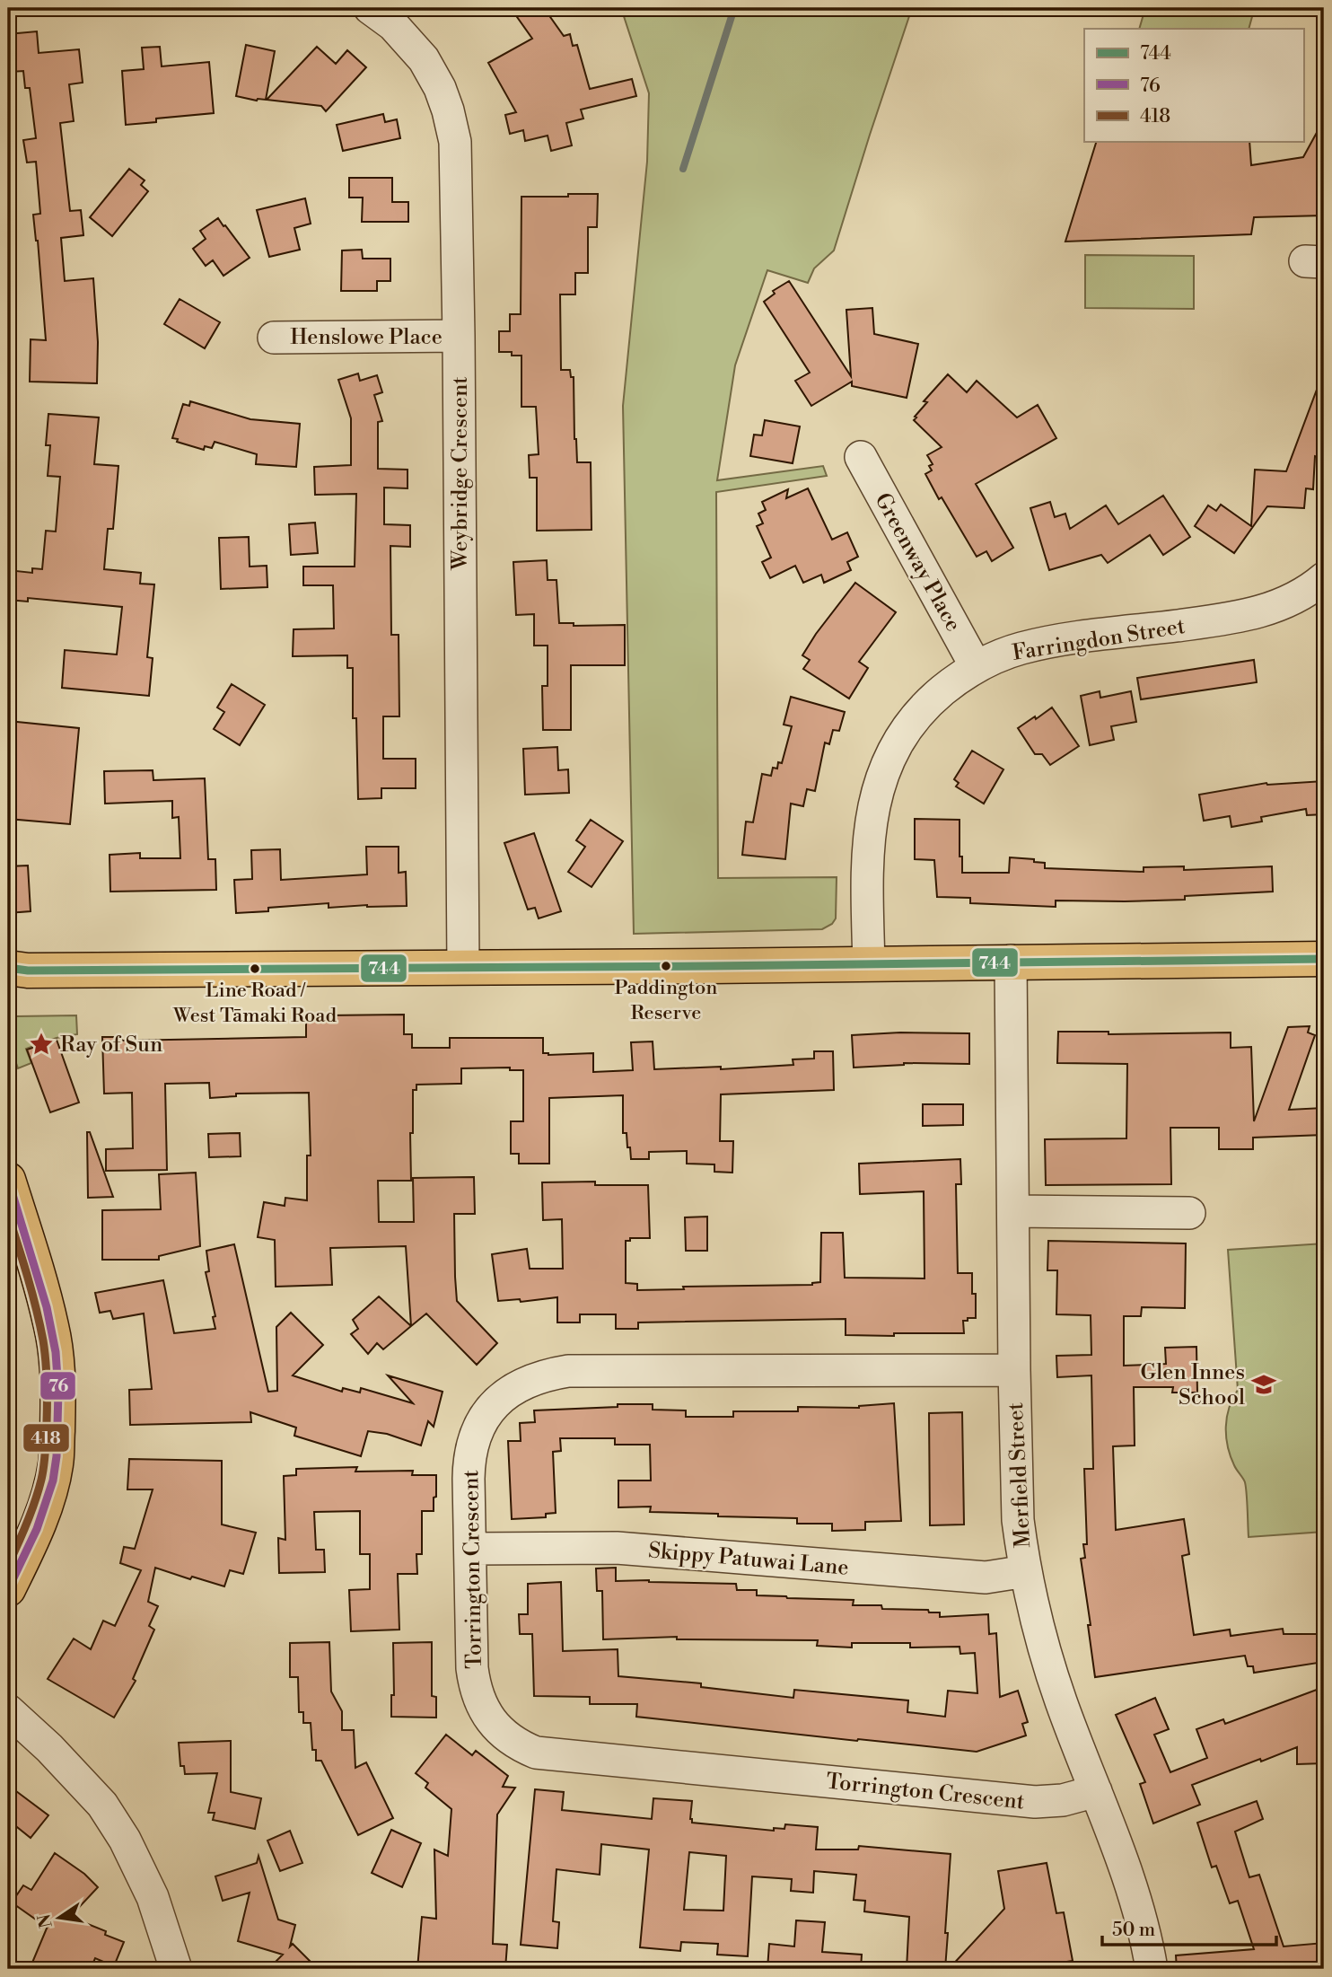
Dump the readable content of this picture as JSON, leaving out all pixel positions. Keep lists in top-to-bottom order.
{
  "streets": {
    "street": [
      "Henslowe Place",
      "Weybridge Crescent",
      "Greenway Place",
      "Farringdon Street",
      "Merfield Street",
      "Skippy Patuwai Lane",
      "Torrington Crescent"
    ]
  },
  "crossings": [
    ["Henslowe Place", "Weybridge Crescent"],
    ["Greenway Place", "Farringdon Street"],
    ["Merfield Street", "Skippy Patuwai Lane"],
    ["Merfield Street", "Torrington Crescent"],
    ["Skippy Patuwai Lane", "Torrington Crescent"]
  ],
  "places": {
    "other": ["Paddington Reserve", "Line Road / West Tāmaki Road"],
    "place": ["Ray of Sun"],
    "school or university": ["Glen Innes School"]
  },
  "lines": ["transit line 744", "transit line 76", "transit line 418"],
  "legend": ["744", "76", "418"],
  "scale_bar": "50 m",
  "north": "left"
}
